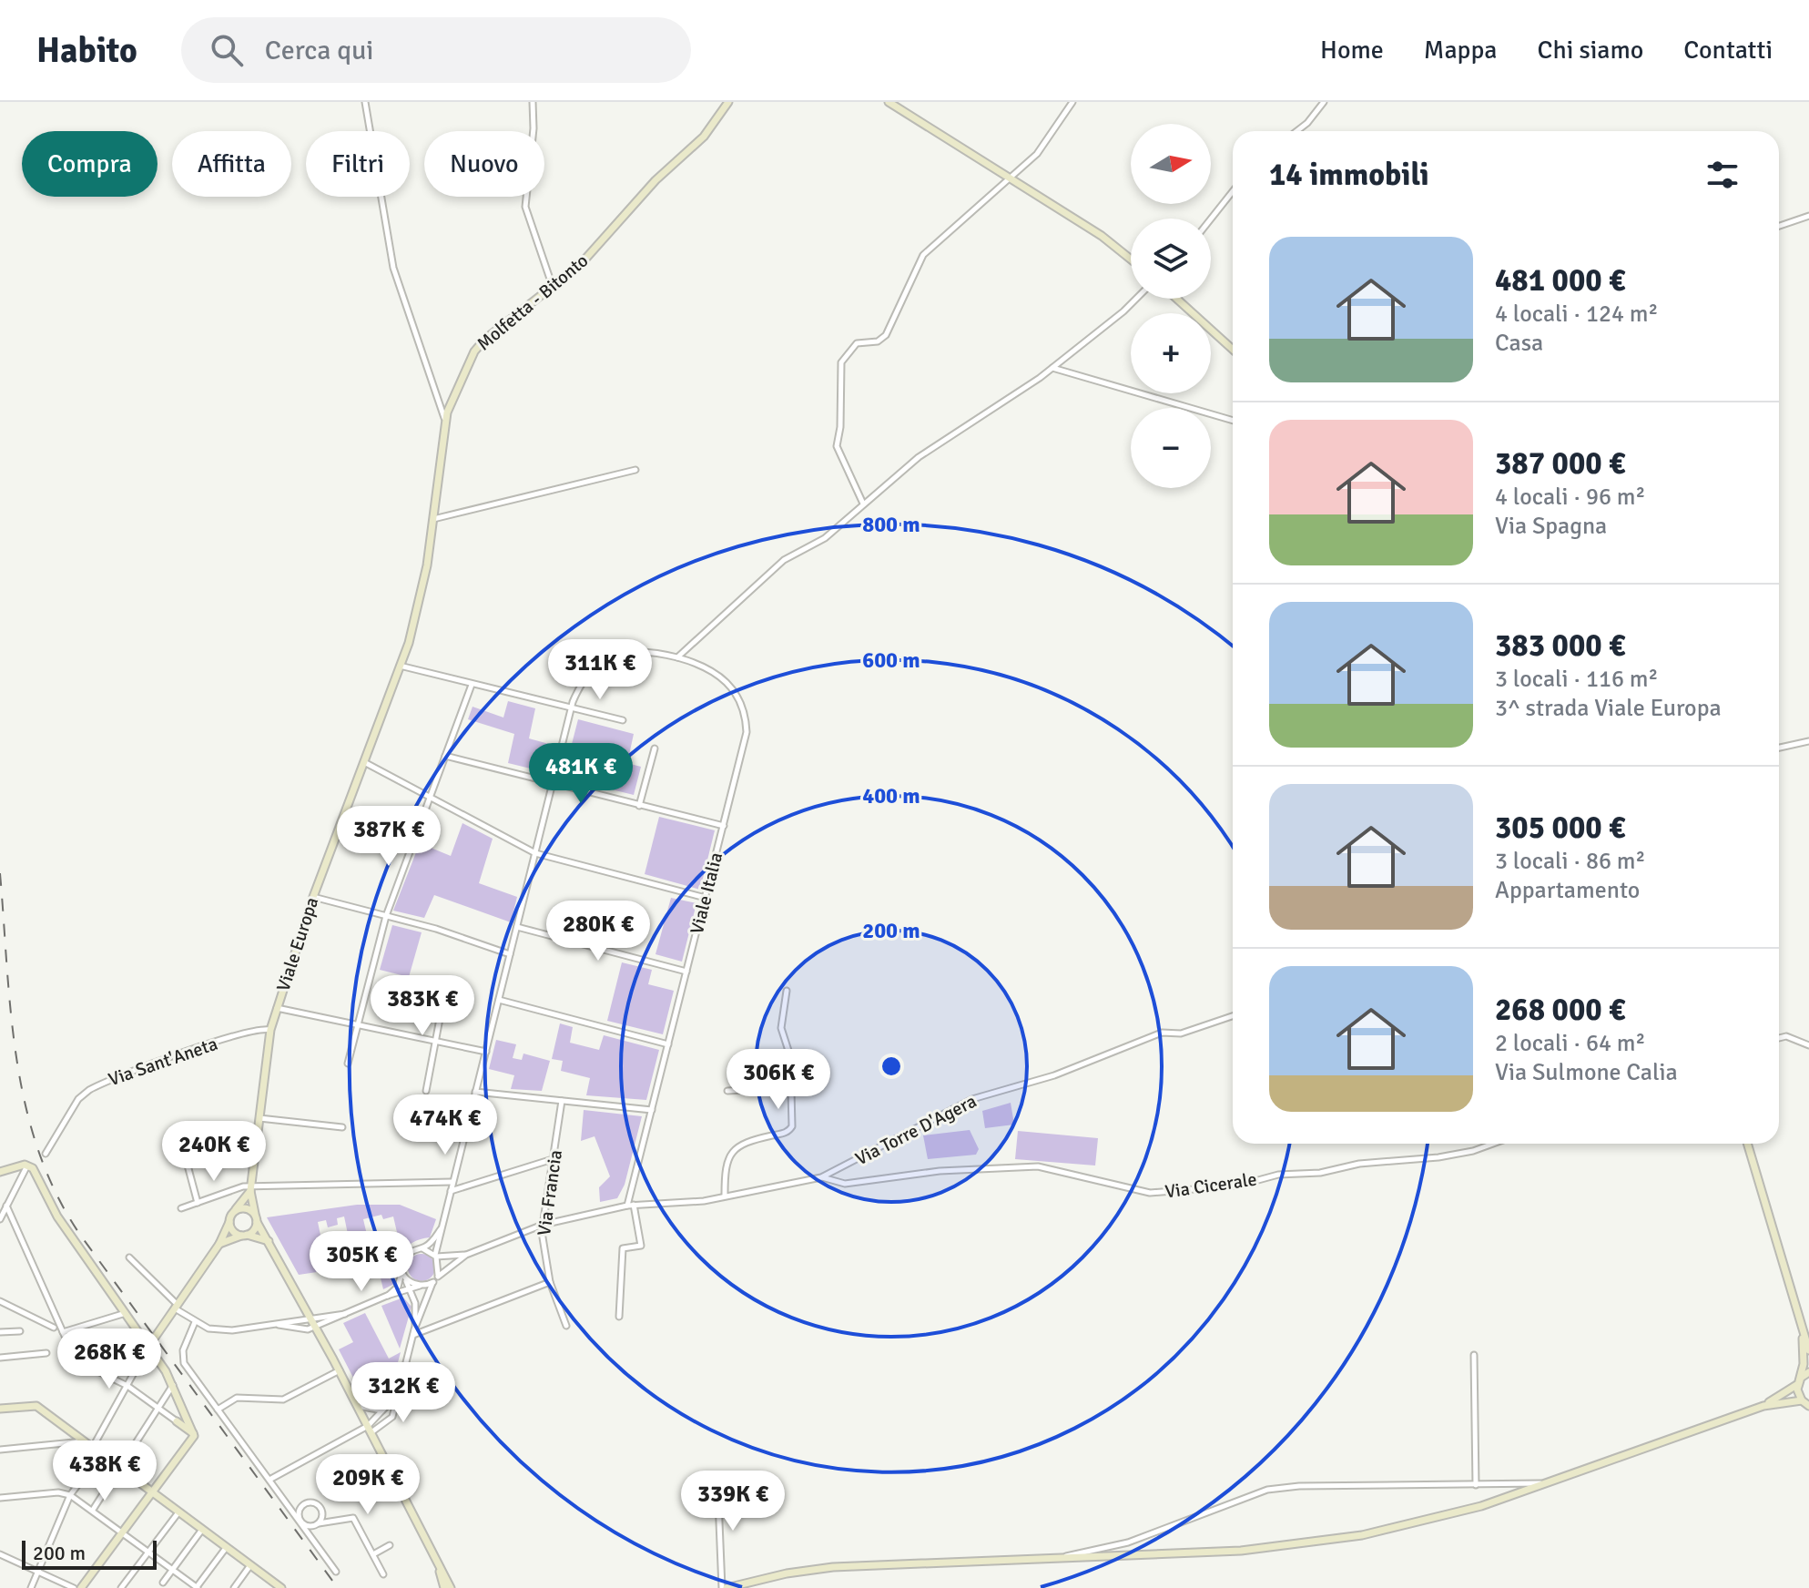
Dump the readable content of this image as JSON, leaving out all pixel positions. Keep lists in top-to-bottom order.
{
  "streets": {
    "street": [
      "Molfetta - Bitonto",
      "Viale Italia",
      "Viale Europa",
      "Via Sant'Aneta",
      "Via Torre D'Agera",
      "Via Cicerale",
      "Via Francia"
    ]
  },
  "crossings": [
    ["Molfetta - Bitonto", "Viale Europa"],
    ["Viale Italia", "Via Torre D'Agera"],
    ["Viale Europa", "Via Sant'Aneta"],
    ["Via Torre D'Agera", "Via Cicerale"],
    ["Via Torre D'Agera", "Via Francia"]
  ],
  "scale_bar": "200 m",
  "north": "right",
  "page": {
    "header": "Habito",
    "search": "Cerca qui",
    "nav": [
      "Home",
      "Mappa",
      "Chi siamo",
      "Contatti"
    ],
    "map_buttons": ["+", "−"],
    "chip": [
      "Compra",
      "Affitta",
      "Filtri",
      "Nuovo"
    ],
    "heading": "14 immobili",
    "list": [
      {
        "name": "481 000 €",
        "note": "4 locali · 124 m² · Casa"
      },
      {
        "name": "387 000 €",
        "note": "4 locali · 96 m² · Via Spagna"
      },
      {
        "name": "383 000 €",
        "note": "3 locali · 116 m² · 3^ strada Viale Europa"
      },
      {
        "name": "305 000 €",
        "note": "3 locali · 86 m² · Appartamento"
      },
      {
        "name": "268 000 €",
        "note": "2 locali · 64 m² · Via Sulmone Calia"
      }
    ],
    "price": [
      "311K €",
      "481K €",
      "387K €",
      "280K €",
      "383K €",
      "306K €",
      "474K €",
      "240K €",
      "305K €",
      "268K €",
      "312K €",
      "438K €",
      "209K €",
      "339K €"
    ],
    "scale": "200 m"
  },
  "rings": [
    "800 m",
    "600 m",
    "400 m",
    "200 m"
  ]
}
